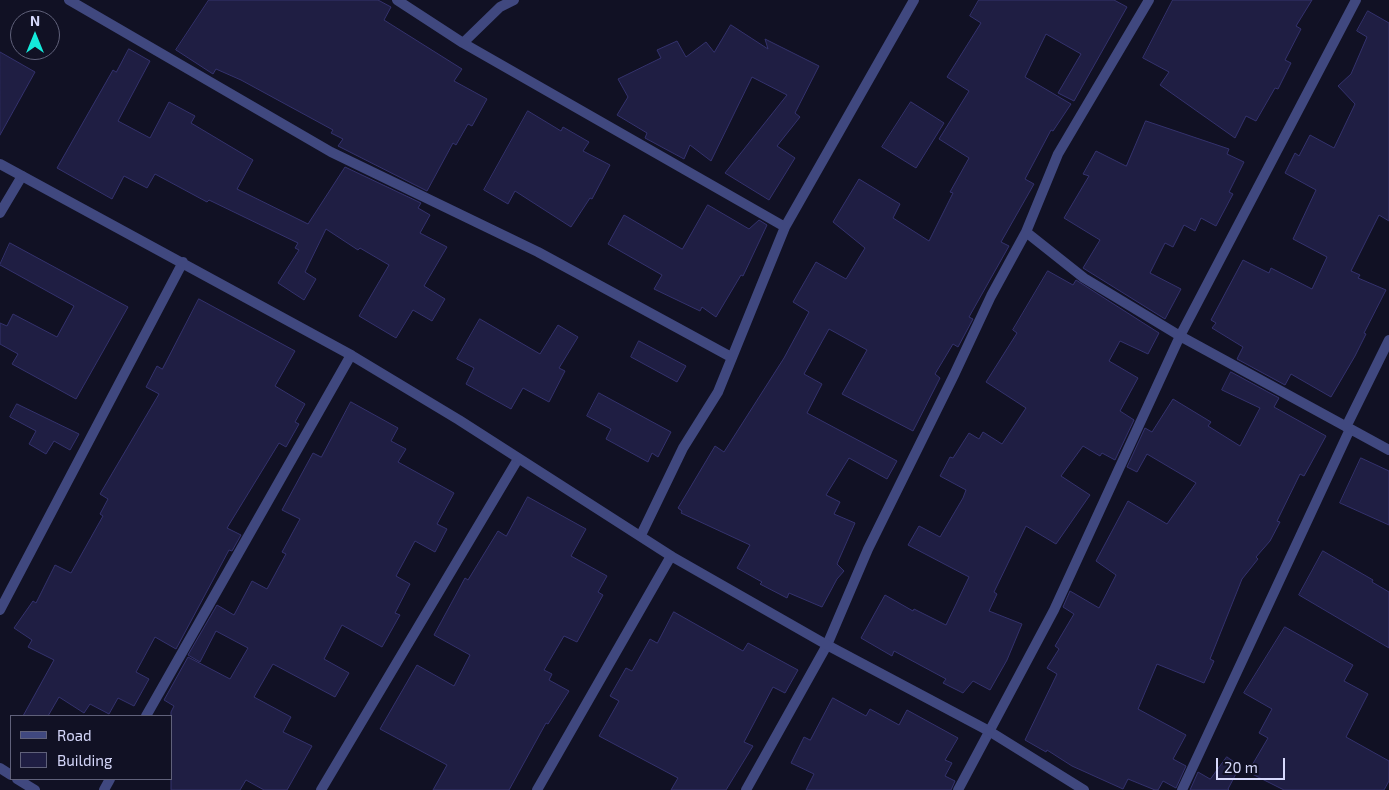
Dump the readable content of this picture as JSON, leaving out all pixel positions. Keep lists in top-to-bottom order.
{
  "legend": ["Road", "Building"],
  "scale_bar": "20 m",
  "north": "top"
}
